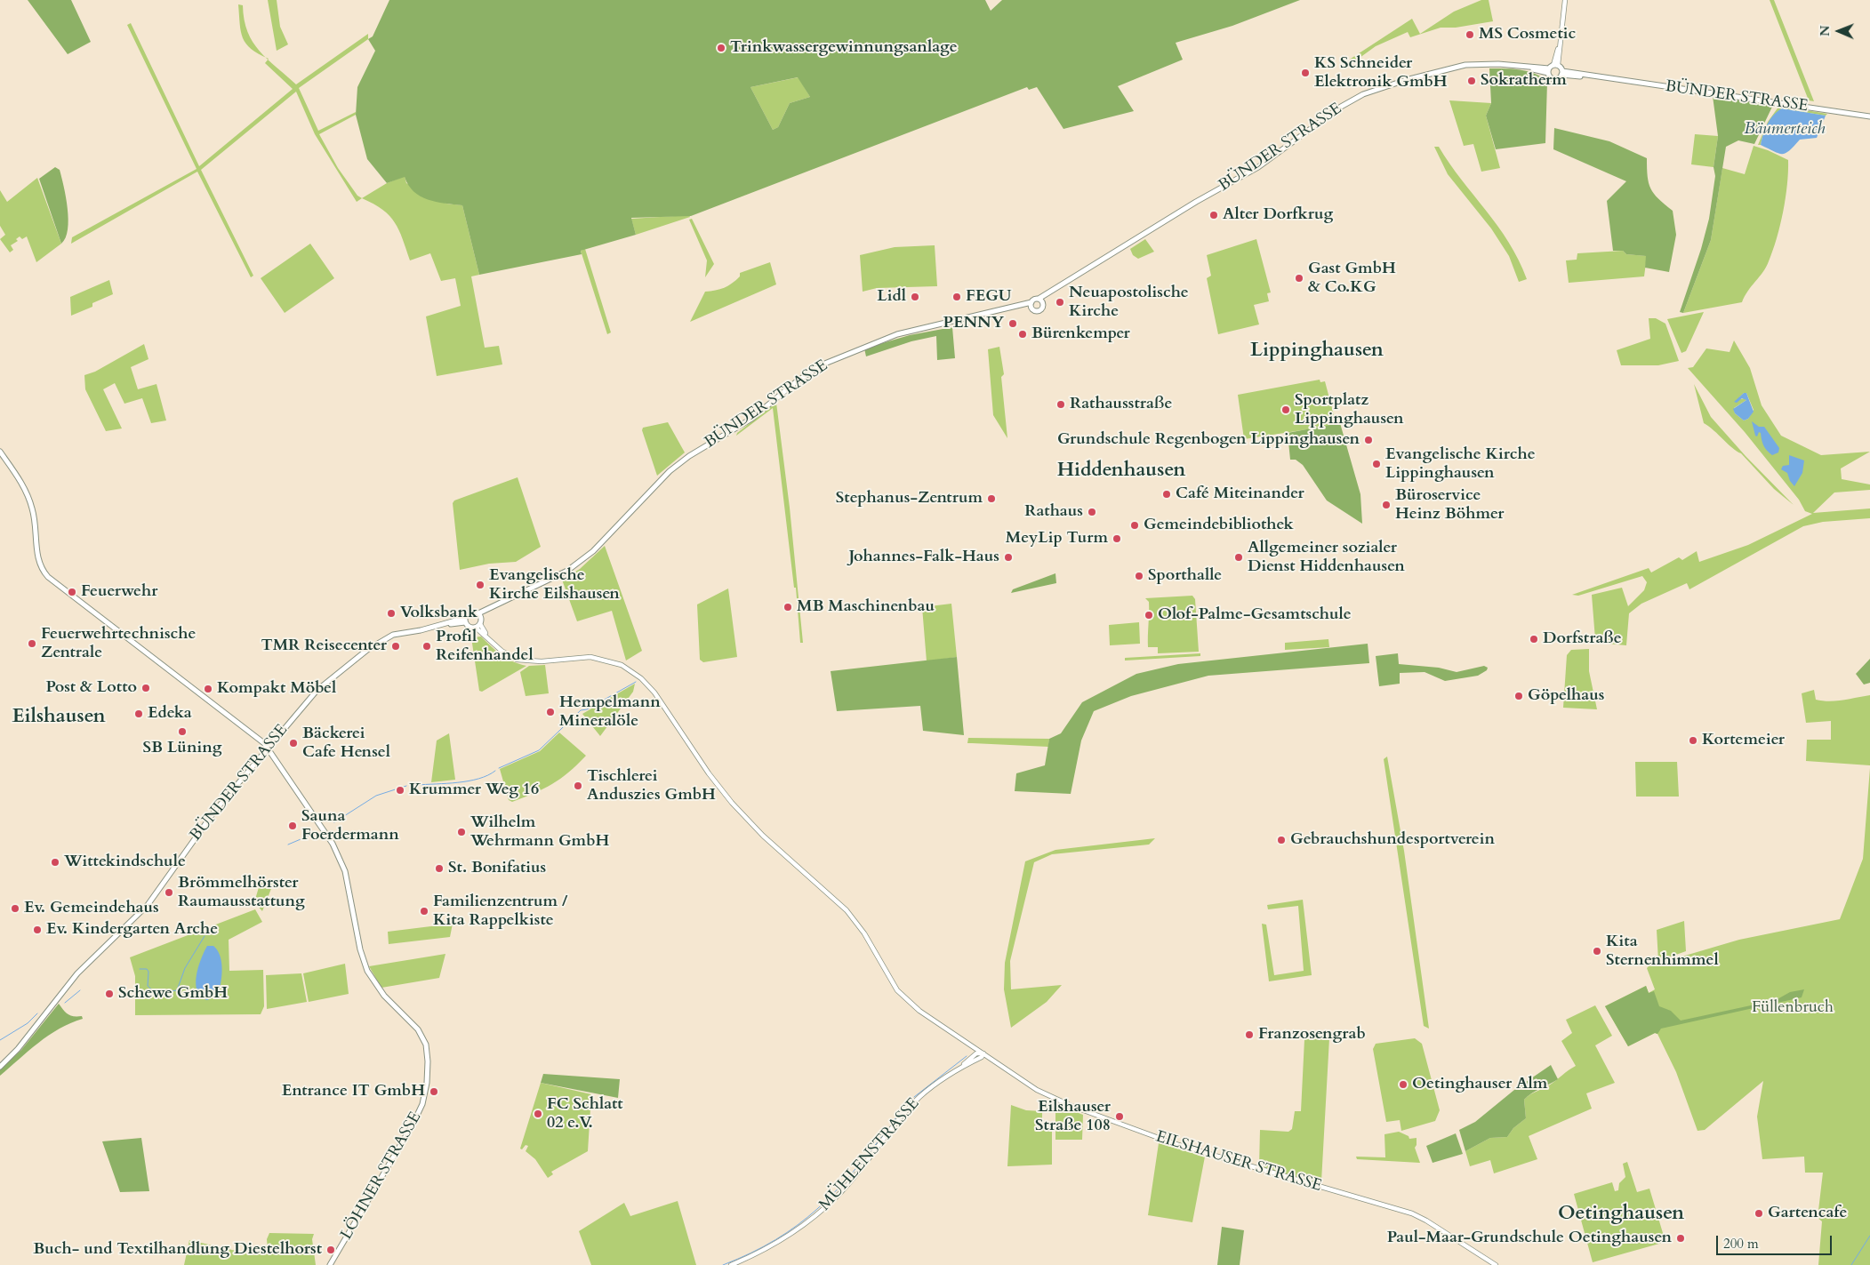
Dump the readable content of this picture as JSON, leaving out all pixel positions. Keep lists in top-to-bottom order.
{
  "streets": {
    "main road": ["BÜNDER STRASSE", "LÖHNER STRASSE"],
    "street": ["MÜHLENSTRASSE", "EILSHAUSER STRASSE"]
  },
  "crossings": [
    ["BÜNDER STRASSE", "LÖHNER STRASSE"],
    ["MÜHLENSTRASSE", "EILSHAUSER STRASSE"]
  ],
  "districts": [
    "Lippinghausen",
    "Hiddenhausen",
    "Eilshausen",
    "Oetinghausen"
  ],
  "water": ["Bäumerteich"],
  "parks": ["Füllenbruch"],
  "places": [
    "MS Cosmetic",
    "Trinkwassergewinnungsanlage",
    "KS Schneider Elektronik GmbH",
    "Sokratherm",
    "Alter Dorfkrug",
    "Gast GmbH & Co.KG",
    "Lidl",
    "FEGU",
    "Neuapostolische Kirche",
    "PENNY",
    "Bürenkemper",
    "Rathausstraße",
    "Sportplatz Lippinghausen",
    "Grundschule Regenbogen Lippinghausen",
    "Evangelische Kirche Lippinghausen",
    "Café Miteinander",
    "Stephanus-Zentrum",
    "Büroservice Heinz Böhmer",
    "Rathaus",
    "Gemeindebibliothek",
    "MeyLip Turm",
    "Johannes-Falk-Haus",
    "Allgemeiner sozialer Dienst Hiddenhausen",
    "Sporthalle",
    "Evangelische Kirche Eilshausen",
    "Feuerwehr",
    "MB Maschinenbau",
    "Volksbank",
    "Olof-Palme-Gesamtschule",
    "Dorfstraße",
    "Feuerwehrtechnische Zentrale",
    "TMR Reisecenter",
    "Profil Reifenhandel",
    "Post & Lotto",
    "Kompakt Möbel",
    "Göpelhaus",
    "Hempelmann Mineralöle",
    "Edeka",
    "SB Lüning",
    "Kortemeier",
    "Bäckerei Cafe Hensel",
    "Tischlerei Anduszies GmbH",
    "Krummer Weg 16",
    "Sauna Foerdermann",
    "Wilhelm Wehrmann GmbH",
    "Gebrauchshundesportverein",
    "Wittekindschule",
    "St. Bonifatius",
    "Brömmelhörster Raumausstattung",
    "Ev. Gemeindehaus",
    "Familienzentrum / Kita Rappelkiste",
    "Ev. Kindergarten Arche",
    "Kita Sternenhimmel",
    "Schewe GmbH",
    "Franzosengrab",
    "Oetinghauser Alm",
    "Entrance IT GmbH",
    "FC Schlatt 02 e.V.",
    "Eilshauser Straße 108",
    "Gartencafe",
    "Paul-Maar-Grundschule Oetinghausen",
    "Buch- und Textilhandlung Diestelhorst"
  ],
  "scale_bar": "200 m",
  "north": "left"
}
